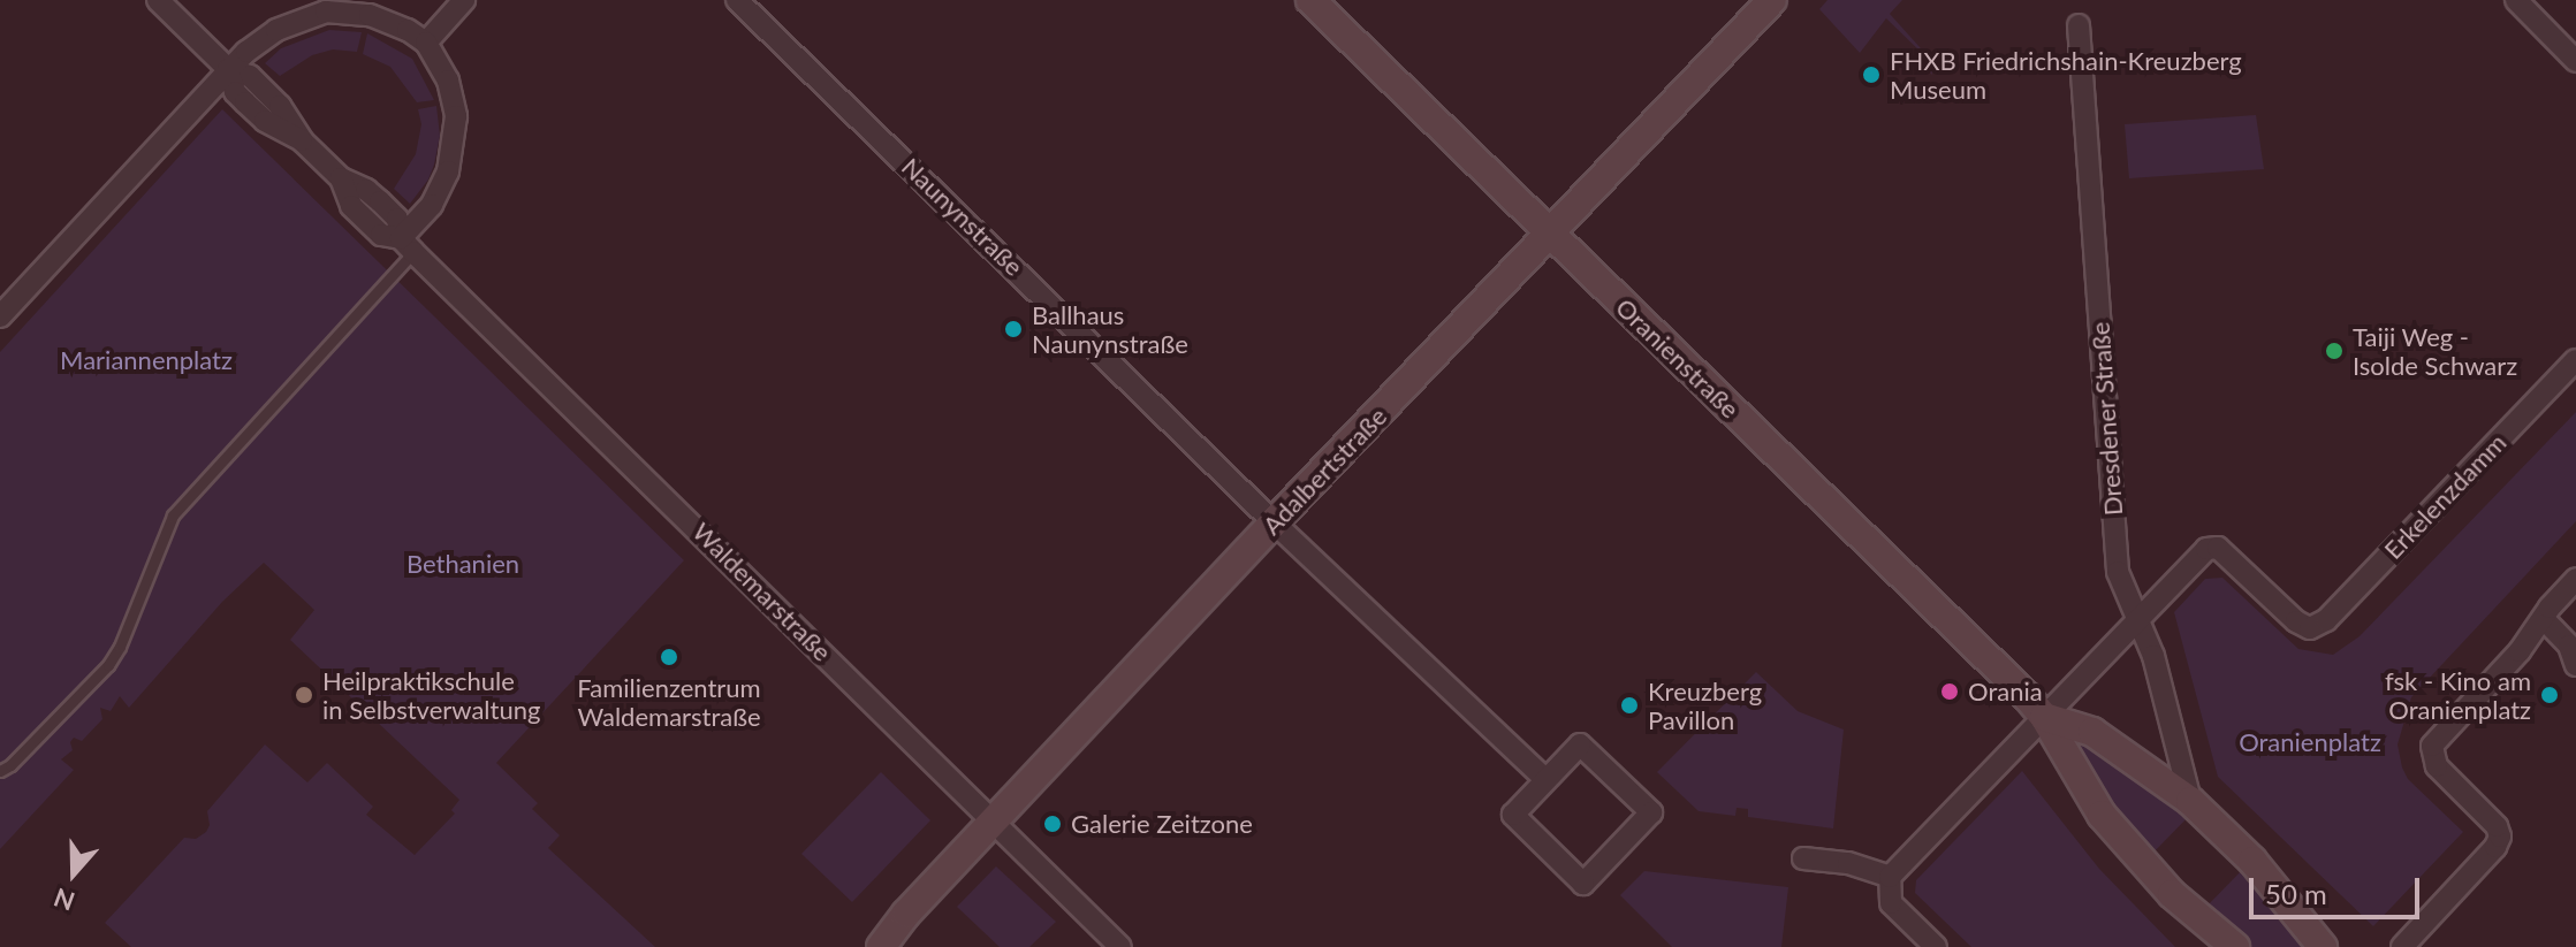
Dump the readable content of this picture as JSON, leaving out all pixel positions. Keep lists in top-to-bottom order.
{
  "streets": {
    "street": [
      "Naunynstraße",
      "Oranienstraße",
      "Dresdener Straße",
      "Adalbertstraße",
      "Erkelenzdamm",
      "Waldemarstraße"
    ]
  },
  "crossings": [
    ["Naunynstraße", "Adalbertstraße"],
    ["Oranienstraße", "Dresdener Straße"],
    ["Oranienstraße", "Adalbertstraße"],
    ["Dresdener Straße", "Erkelenzdamm"],
    ["Adalbertstraße", "Waldemarstraße"]
  ],
  "parks": ["Mariannenplatz", "Bethanien", "Oranienplatz"],
  "places": [
    "FHXB Friedrichshain-Kreuzberg Museum",
    "Ballhaus Naunynstraße",
    "Taiji Weg - Isolde Schwarz",
    "Familienzentrum Waldemarstraße",
    "Orania",
    "Heilpraktikschule in Selbstverwaltung",
    "fsk - Kino am Oranienplatz",
    "Kreuzberg Pavillon",
    "Galerie Zeitzone"
  ],
  "scale_bar": "50 m",
  "north": "bottom"
}
